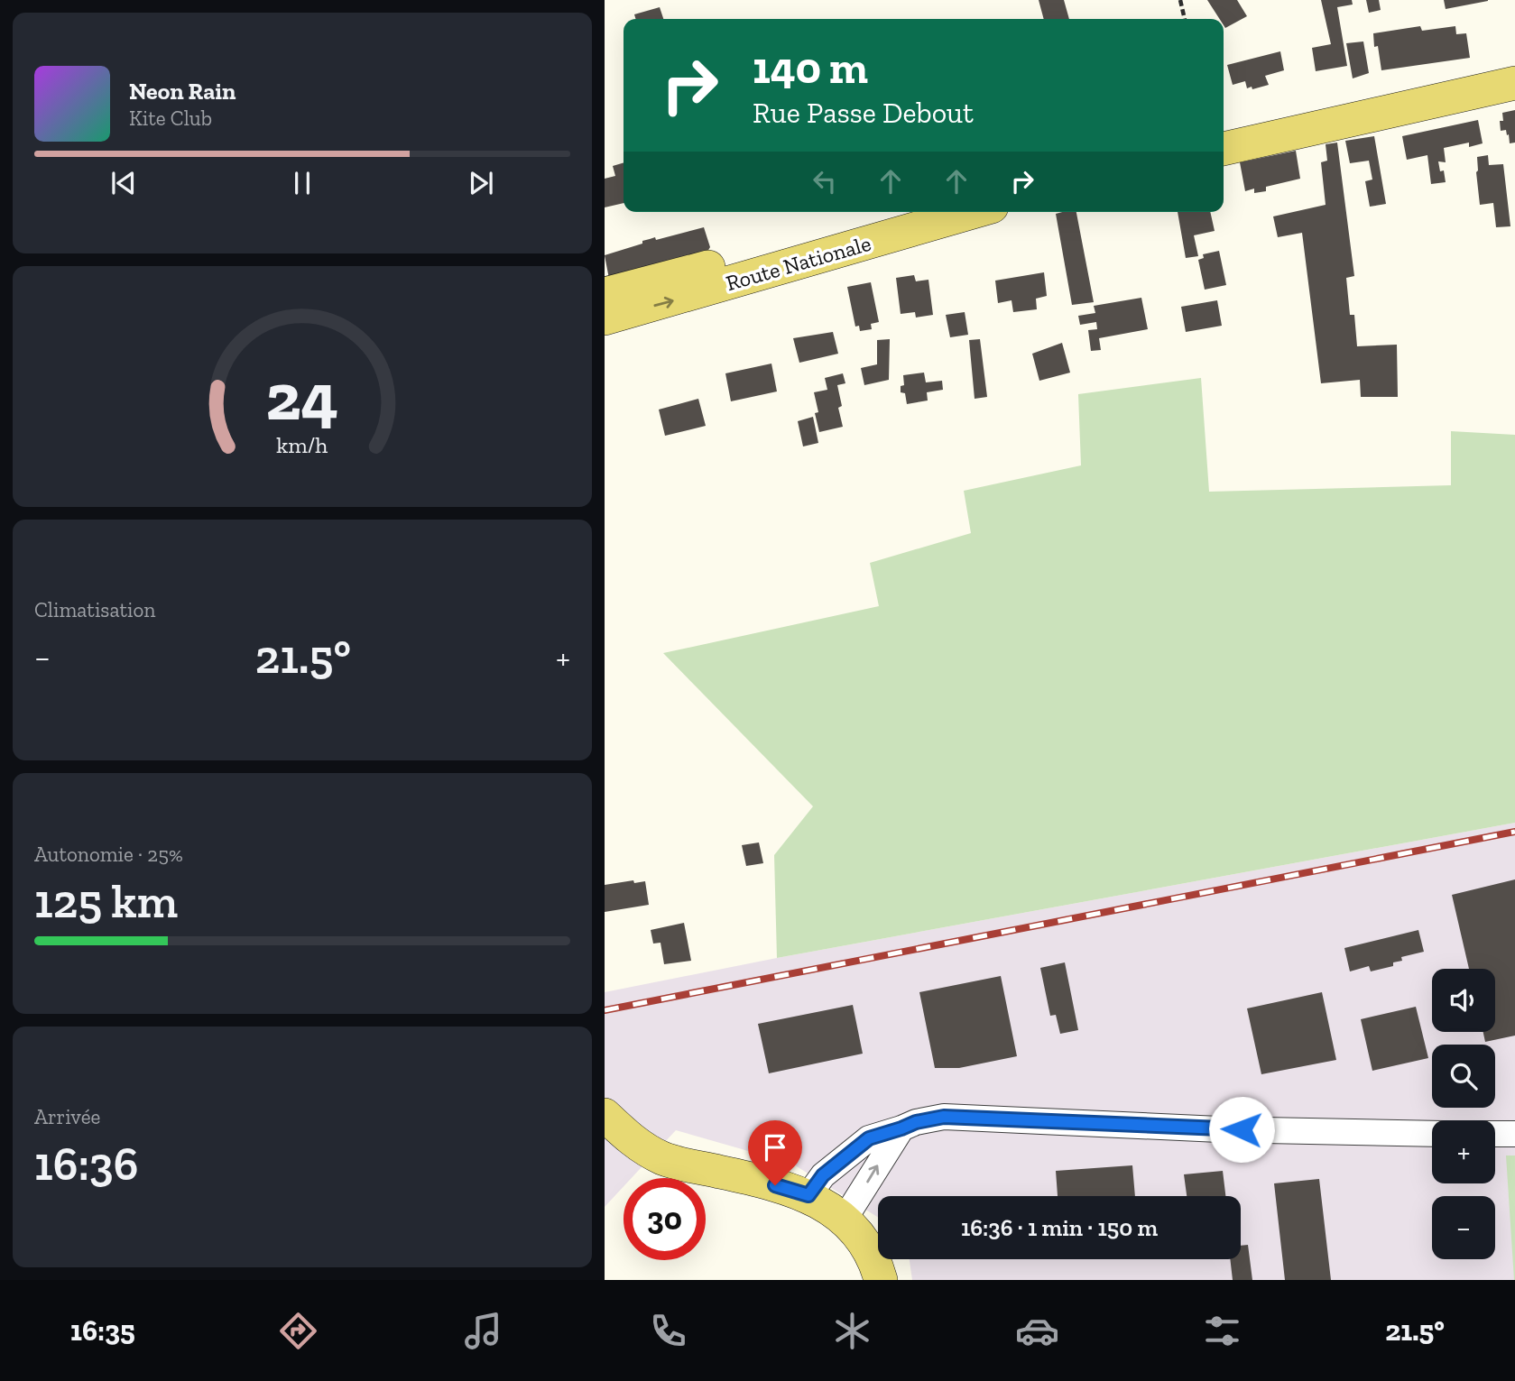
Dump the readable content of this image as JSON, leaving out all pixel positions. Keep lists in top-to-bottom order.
{
  "streets": {
    "main road": ["Route Nationale"]
  },
  "page": {
    "turn": ["140 m", "Rue Passe Debout"],
    "song": ["Neon Rain", "Kite Club"],
    "tile": [
      "Climatisation",
      ["Autonomie · 25%", "125 km"],
      ["Arrivée", "16:36"]
    ],
    "heat": ["−", "21.5°", "+"],
    "map_buttons": ["+", "−"],
    "limit": "30",
    "trip": "16:36 · 1 min · 150 m",
    "tabs": ["16:35", "21.5°"],
    "gauge": ["24", "km/h"]
  }
}
